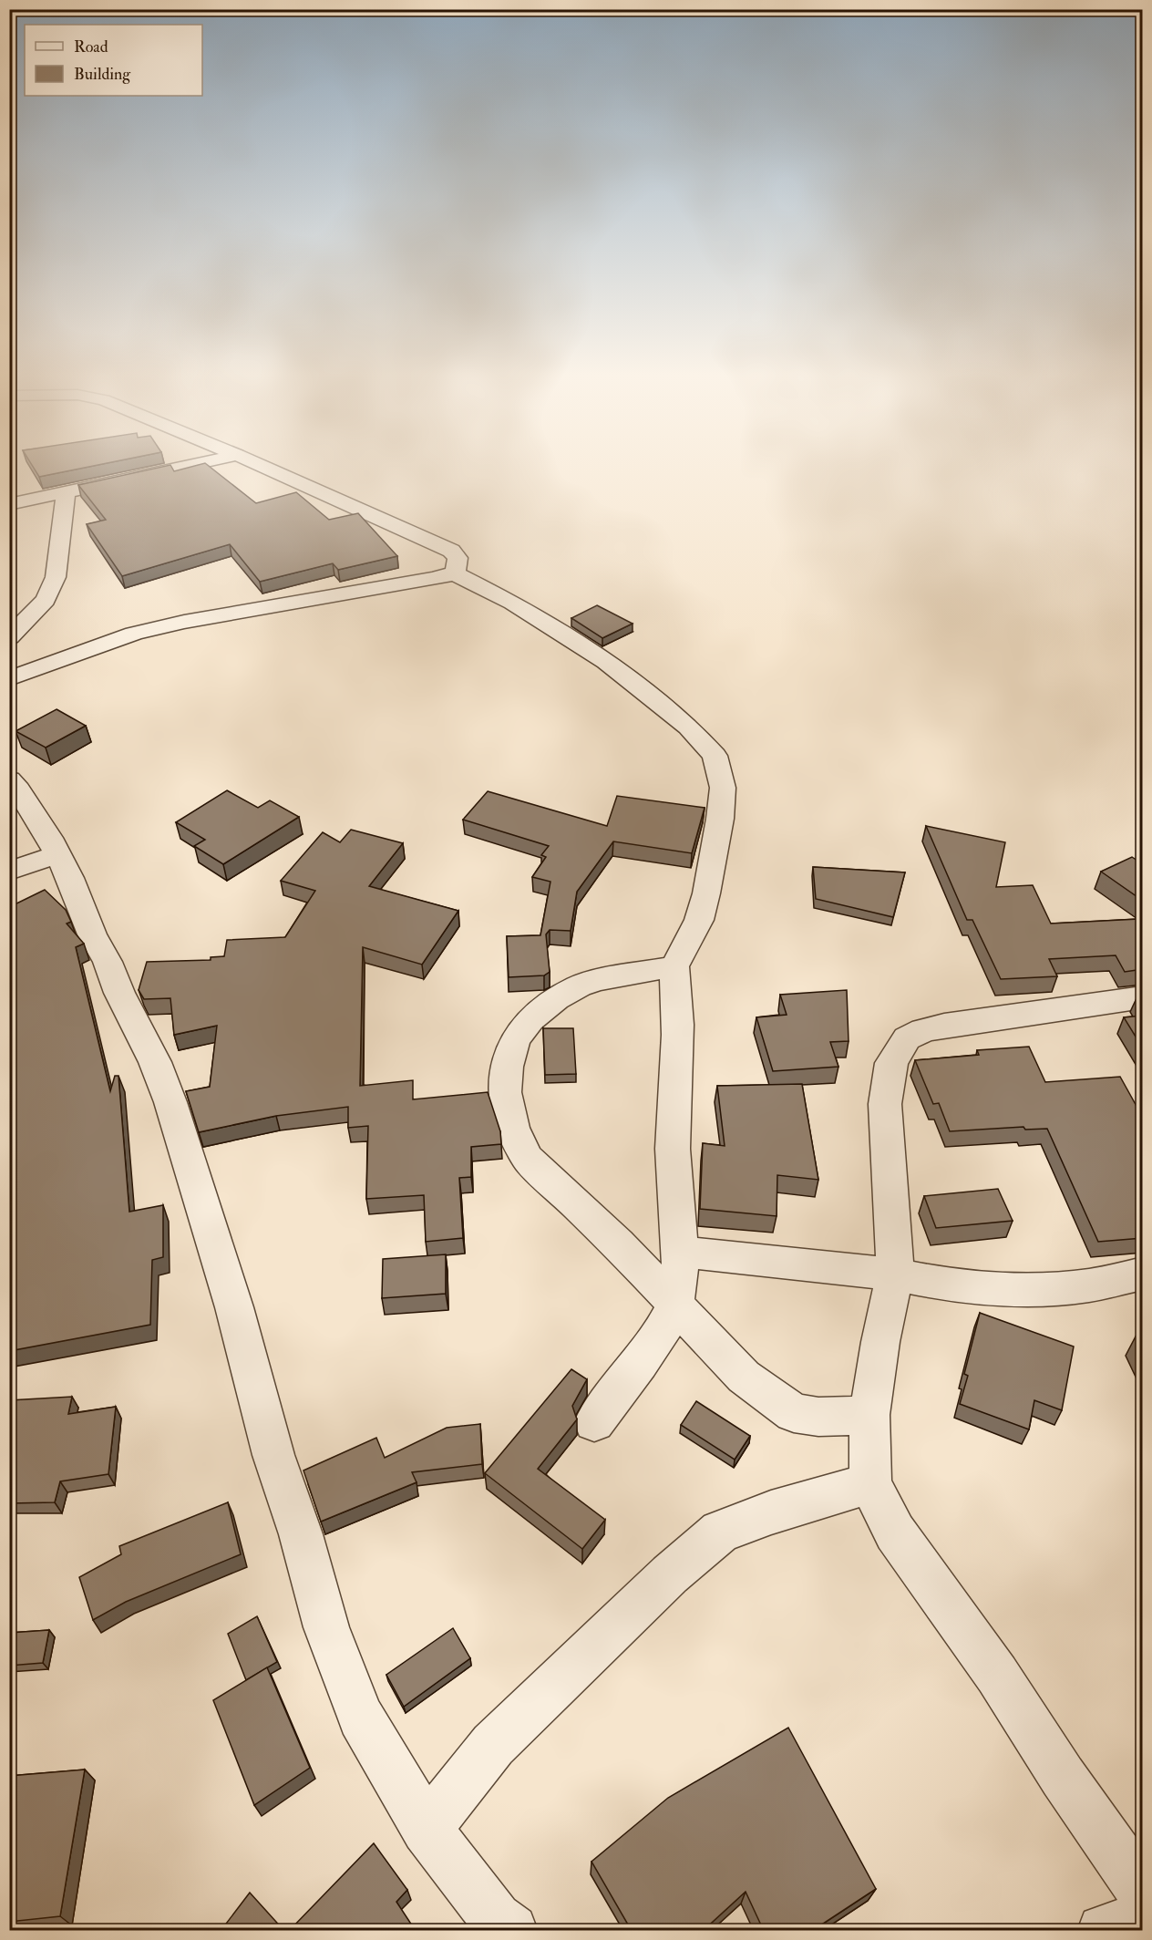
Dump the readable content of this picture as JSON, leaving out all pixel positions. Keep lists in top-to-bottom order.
{
  "legend": ["Road", "Building"]
}
